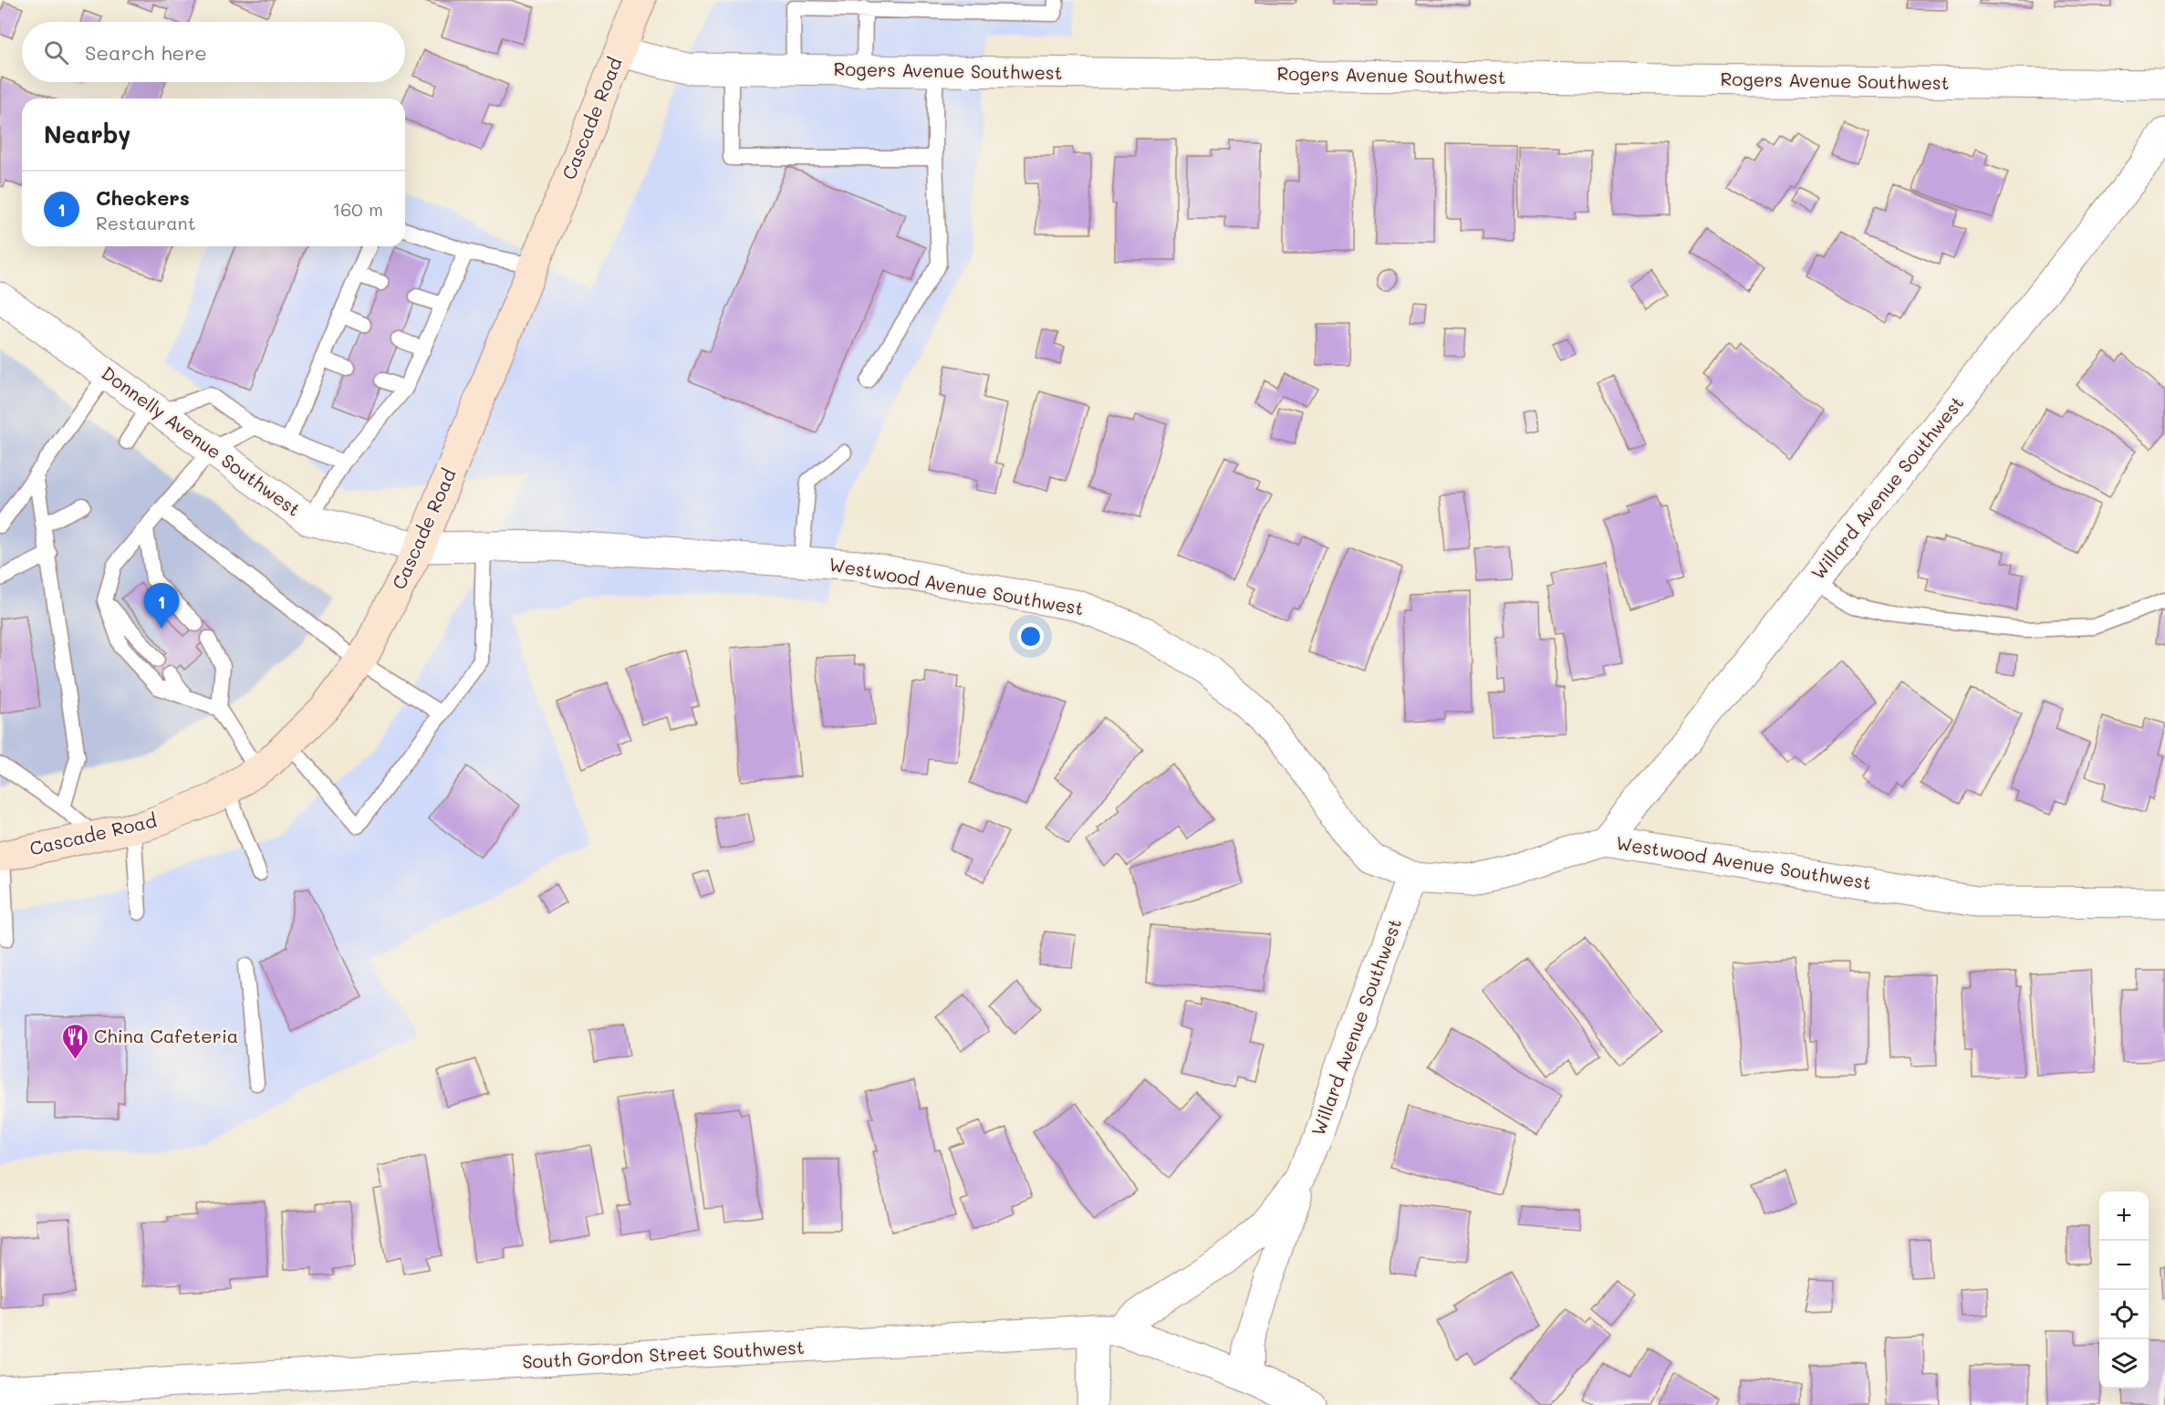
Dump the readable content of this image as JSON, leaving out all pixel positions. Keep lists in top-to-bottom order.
{
  "streets": {
    "main road": ["Cascade Road"],
    "street": [
      "Rogers Avenue Southwest",
      "Donnelly Avenue Southwest",
      "Willard Avenue Southwest",
      "Westwood Avenue Southwest",
      "South Gordon Street Southwest"
    ]
  },
  "crossings": [
    ["Rogers Avenue Southwest", "Cascade Road"],
    ["Cascade Road", "Donnelly Avenue Southwest"],
    ["Cascade Road", "Westwood Avenue Southwest"],
    ["Donnelly Avenue Southwest", "Westwood Avenue Southwest"],
    ["Willard Avenue Southwest", "Westwood Avenue Southwest"],
    ["Willard Avenue Southwest", "South Gordon Street Southwest"]
  ],
  "places": {
    "restaurant": ["China Cafeteria"]
  },
  "page": {
    "search": "Search here",
    "heading": "Nearby",
    "list": [
      {
        "mark": "1",
        "name": "Checkers",
        "note": "Restaurant",
        "value": "160 m"
      }
    ],
    "pins": "1",
    "map_buttons": ["+", "−"]
  }
}
